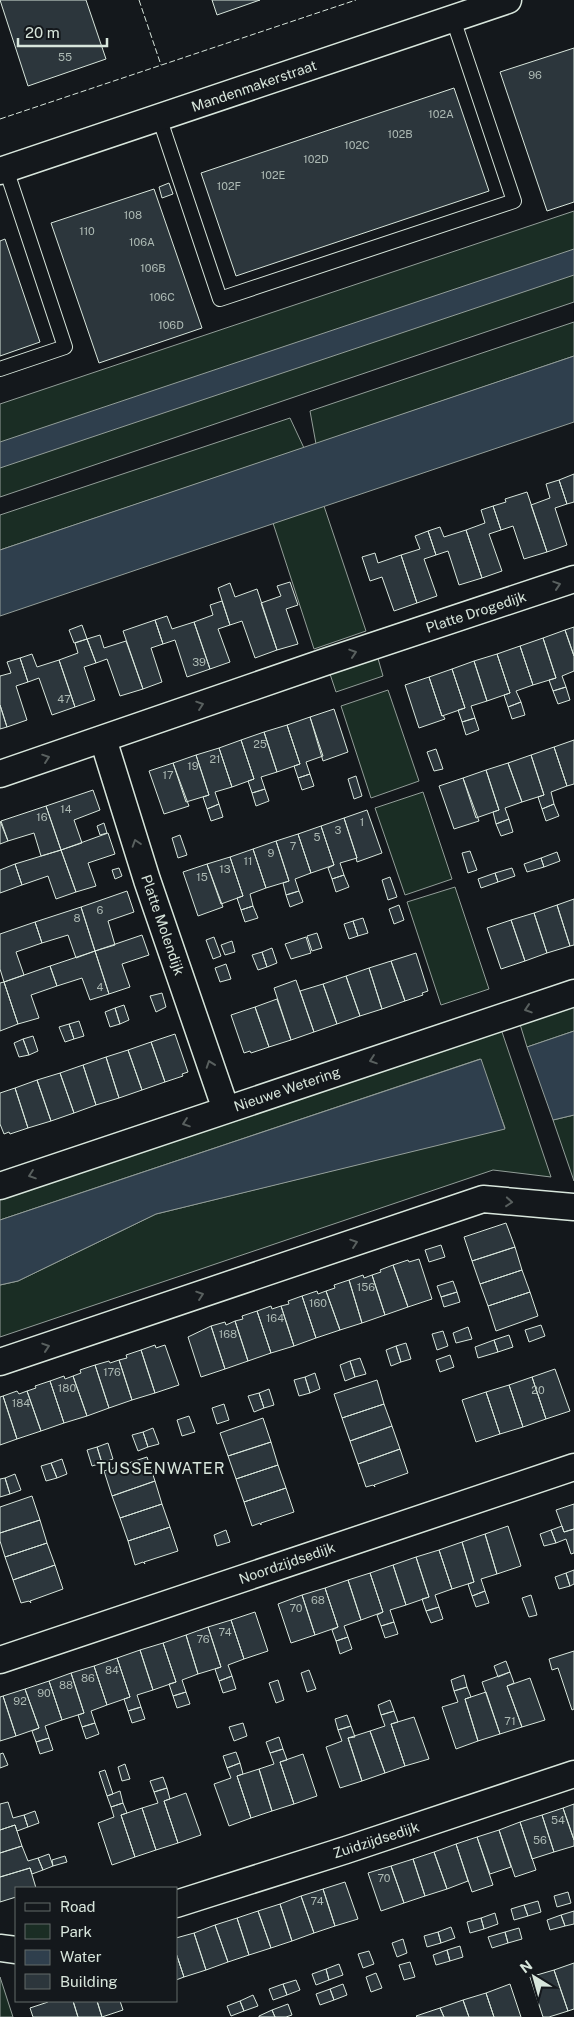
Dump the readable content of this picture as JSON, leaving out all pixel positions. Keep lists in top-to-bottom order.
{
  "streets": {
    "street": [
      "Mandenmakerstraat",
      "Platte Drogedijk",
      "Platte Molendijk",
      "Nieuwe Wetering",
      "Noordzijdsedijk",
      "Zuidzijdsedijk"
    ]
  },
  "crossings": [
    ["Platte Drogedijk", "Platte Molendijk"],
    ["Platte Molendijk", "Nieuwe Wetering"]
  ],
  "one_way": ["Platte Drogedijk", "Platte Molendijk"],
  "districts": ["TUSSENWATER"],
  "house_numbers": [
    "55",
    "96",
    "102A",
    "102B",
    "102C",
    "102D",
    "102E",
    "102F",
    "108",
    "110",
    "106A",
    "106B",
    "106C",
    "106D",
    "39",
    "47",
    "25",
    "21",
    "19",
    "17",
    "14",
    "16",
    "1",
    "3",
    "5",
    "7",
    "9",
    "11",
    "13",
    "15",
    "6",
    "8",
    "4",
    "156",
    "160",
    "164",
    "168",
    "176",
    "180",
    "20",
    "184",
    "68",
    "70",
    "74",
    "76",
    "84",
    "86",
    "88",
    "90",
    "92",
    "71",
    "54",
    "56",
    "70",
    "74"
  ],
  "legend": [
    "Road",
    "Park",
    "Water",
    "Building"
  ],
  "scale_bar": "20 m",
  "north": "top left"
}
